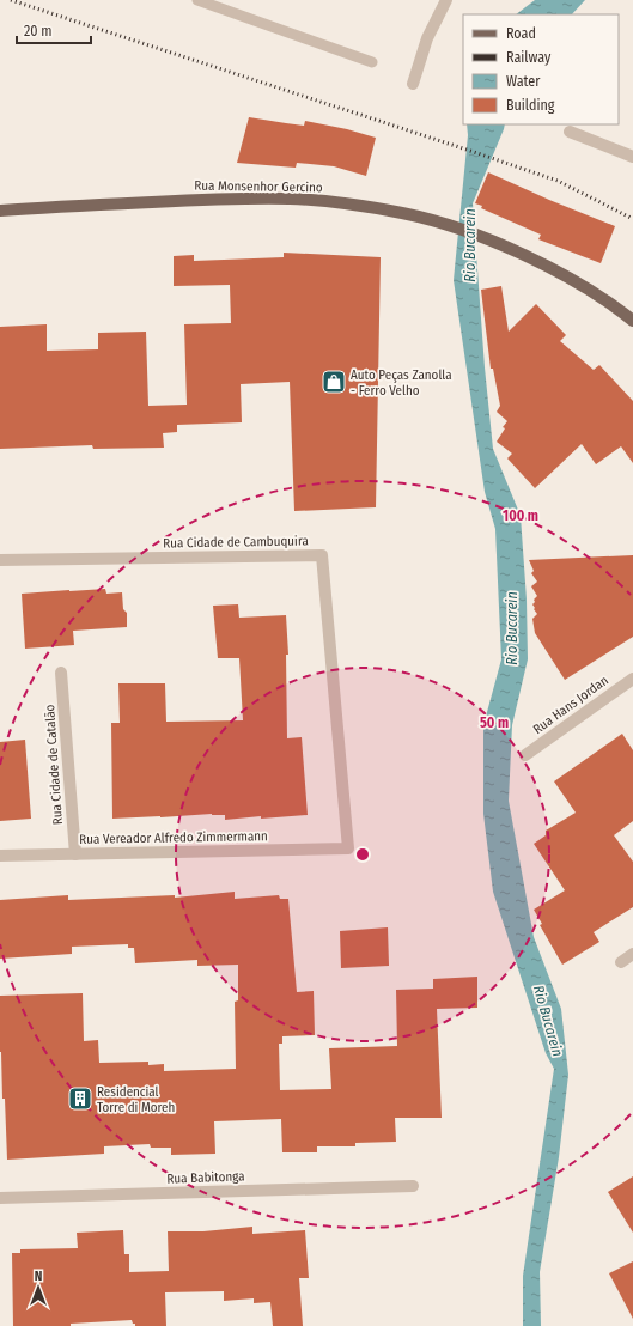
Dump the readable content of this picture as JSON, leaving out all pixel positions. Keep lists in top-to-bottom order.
{
  "streets": {
    "main road": ["Rua Monsenhor Gercino"],
    "street": [
      "Rua Cidade de Cambuquira",
      "Rua Hans Jordan",
      "Rua Cidade de Catalão",
      "Rua Vereador Alfredo Zimmermann",
      "Rua Babitonga"
    ]
  },
  "crossings": [
    ["Rua Cidade de Cambuquira", "Rua Vereador Alfredo Zimmermann"],
    ["Rua Cidade de Catalão", "Rua Vereador Alfredo Zimmermann"]
  ],
  "water": ["Rio Bucarein"],
  "places": {
    "shop": ["Auto Peças Zanolla - Ferro Velho"],
    "building": ["Residencial Torre di Moreh"]
  },
  "legend": [
    "Road",
    "Railway",
    "Water",
    "Building"
  ],
  "scale_bar": "20 m",
  "north": "top",
  "rings": ["100 m", "50 m"]
}
